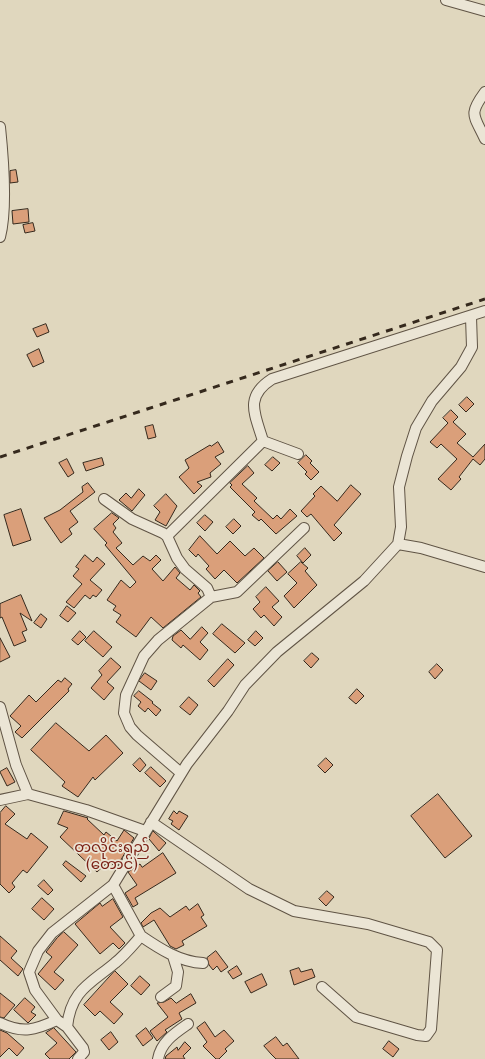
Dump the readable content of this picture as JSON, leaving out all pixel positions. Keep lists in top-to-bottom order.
{
  "districts": ["တလိုင်းရှည် (တောင်)"]
}
